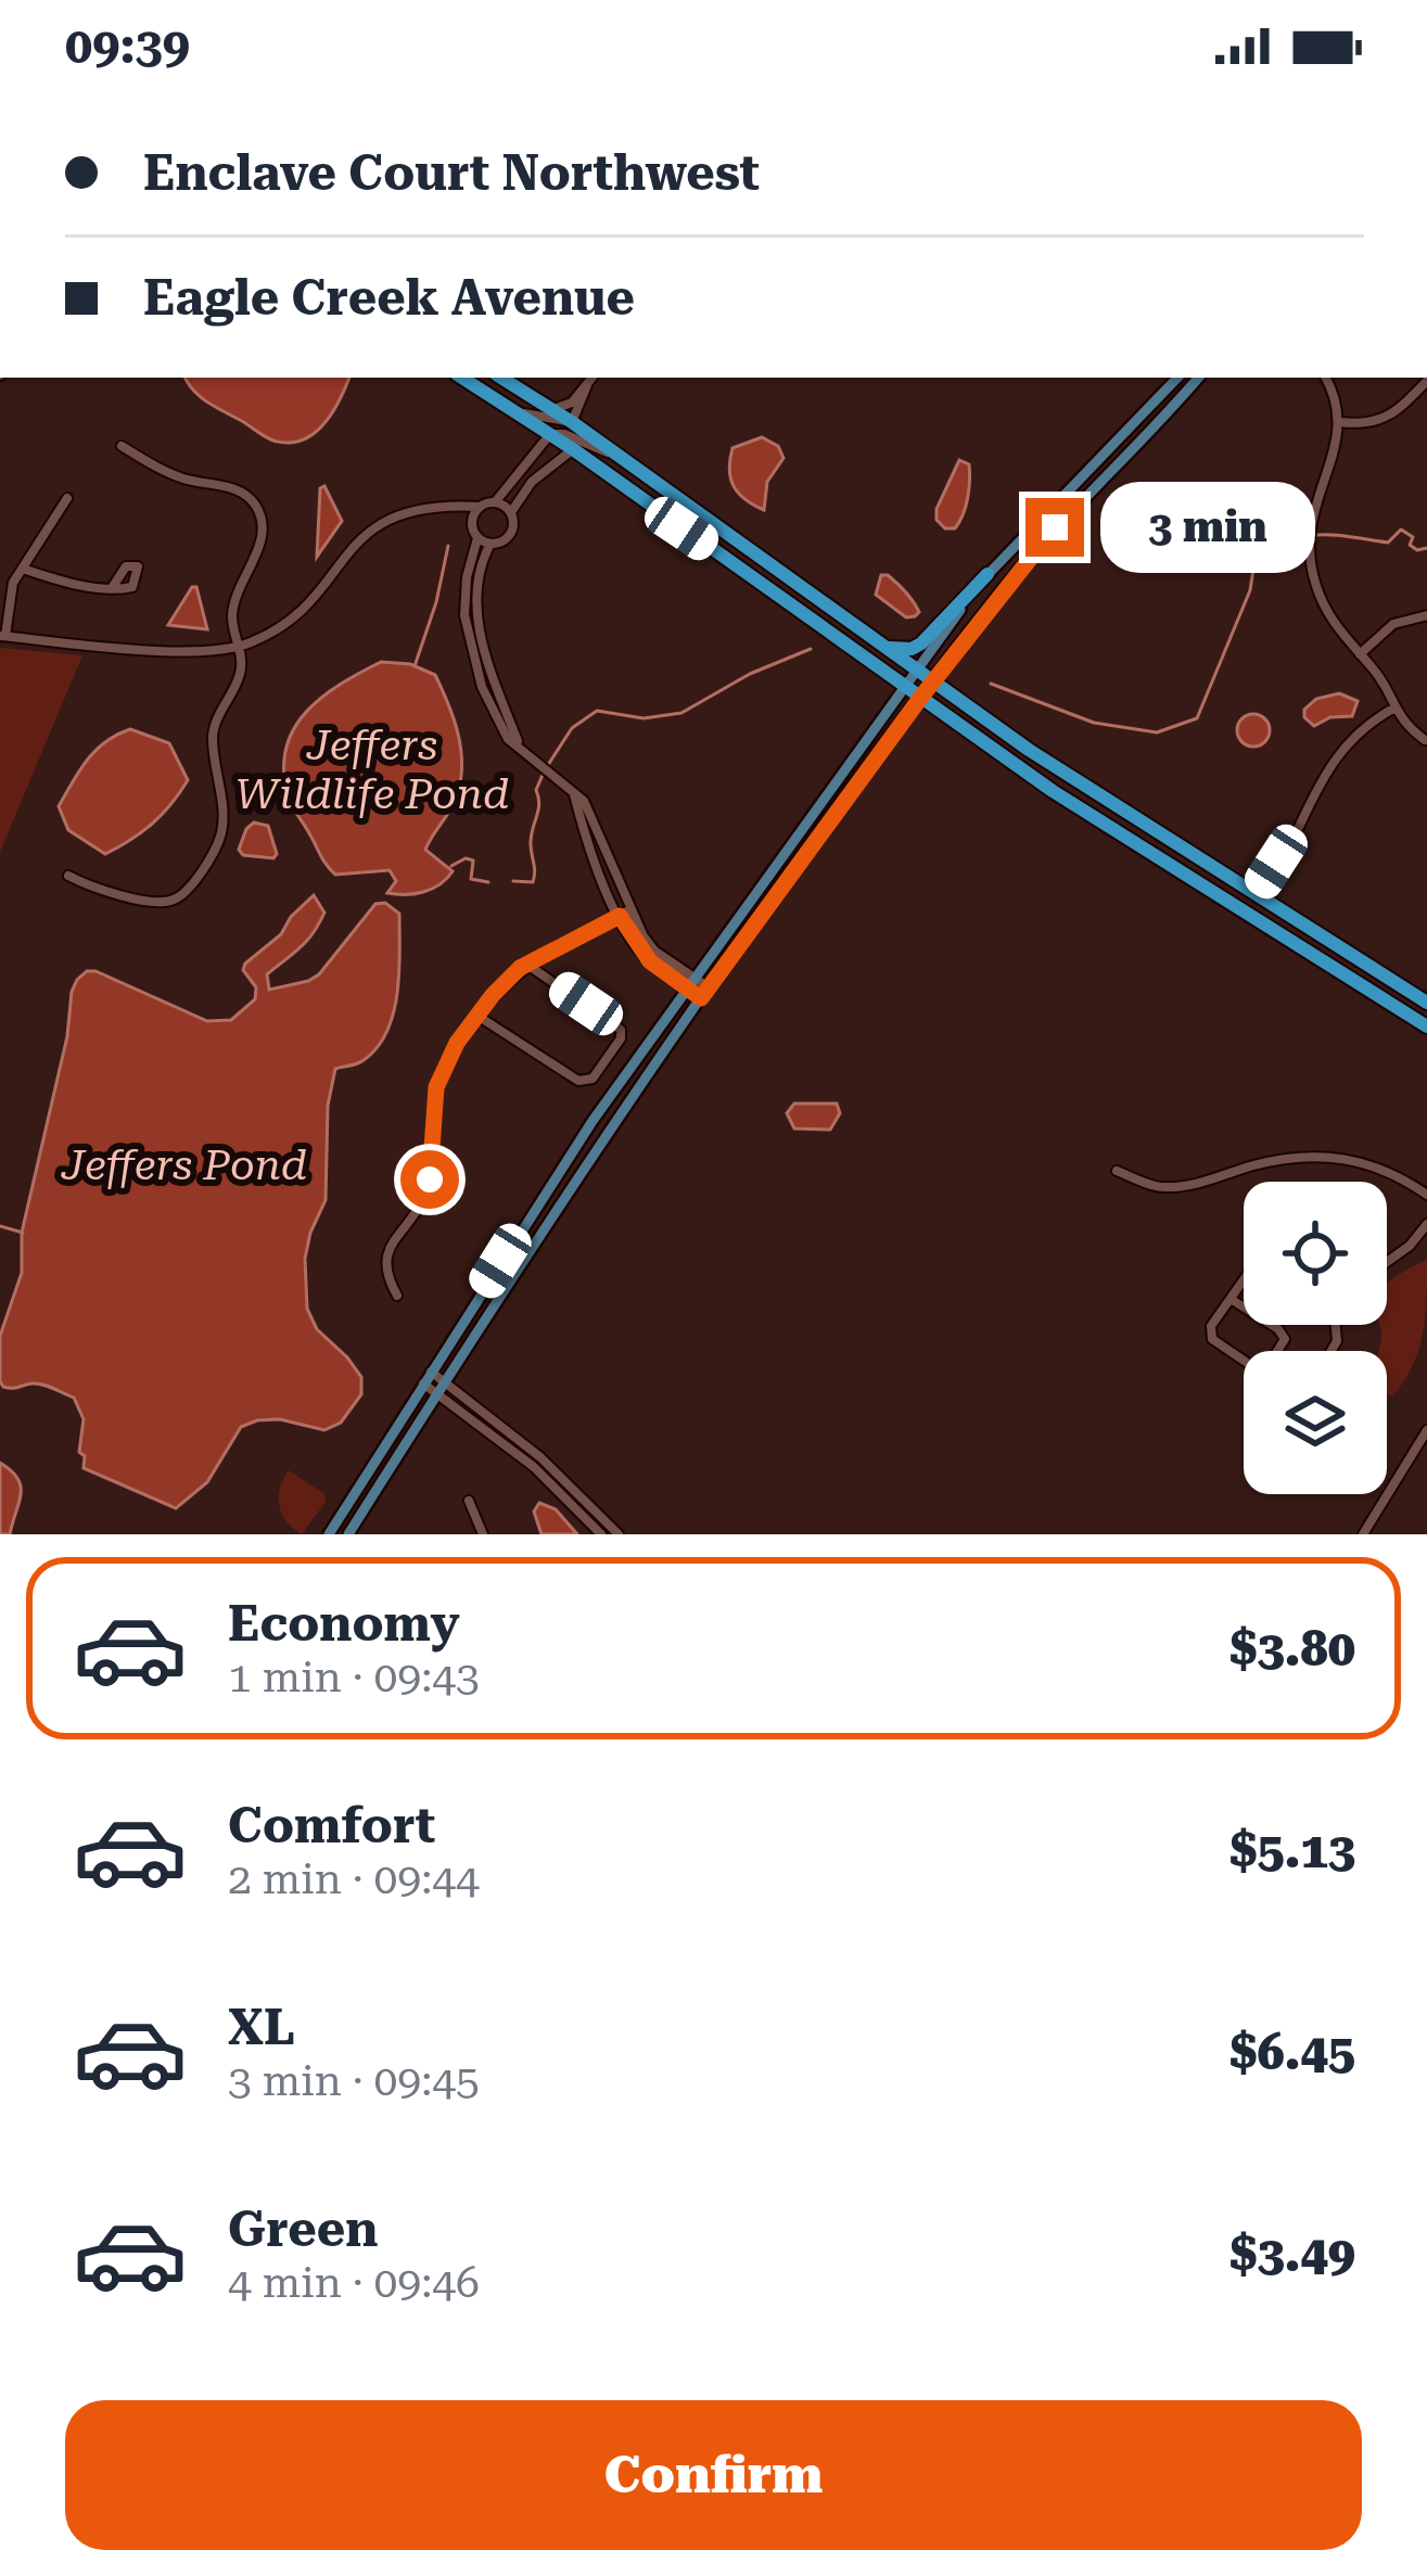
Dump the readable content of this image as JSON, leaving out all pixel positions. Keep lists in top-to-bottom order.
{
  "water": ["Jeffers Wildlife Pond", "Jeffers Pond"],
  "page": {
    "status": "09:39",
    "banner": ["Enclave Court Northwest", "Eagle Creek Avenue"],
    "bubble": "3 min",
    "list": [
      {
        "name": "Economy",
        "note": "1 min · 09:43",
        "value": "$3.80"
      },
      {
        "name": "Comfort",
        "note": "2 min · 09:44",
        "value": "$5.13"
      },
      {
        "name": "XL",
        "note": "3 min · 09:45",
        "value": "$6.45"
      },
      {
        "name": "Green",
        "note": "4 min · 09:46",
        "value": "$3.49"
      }
    ],
    "buttons": "Confirm"
  }
}
